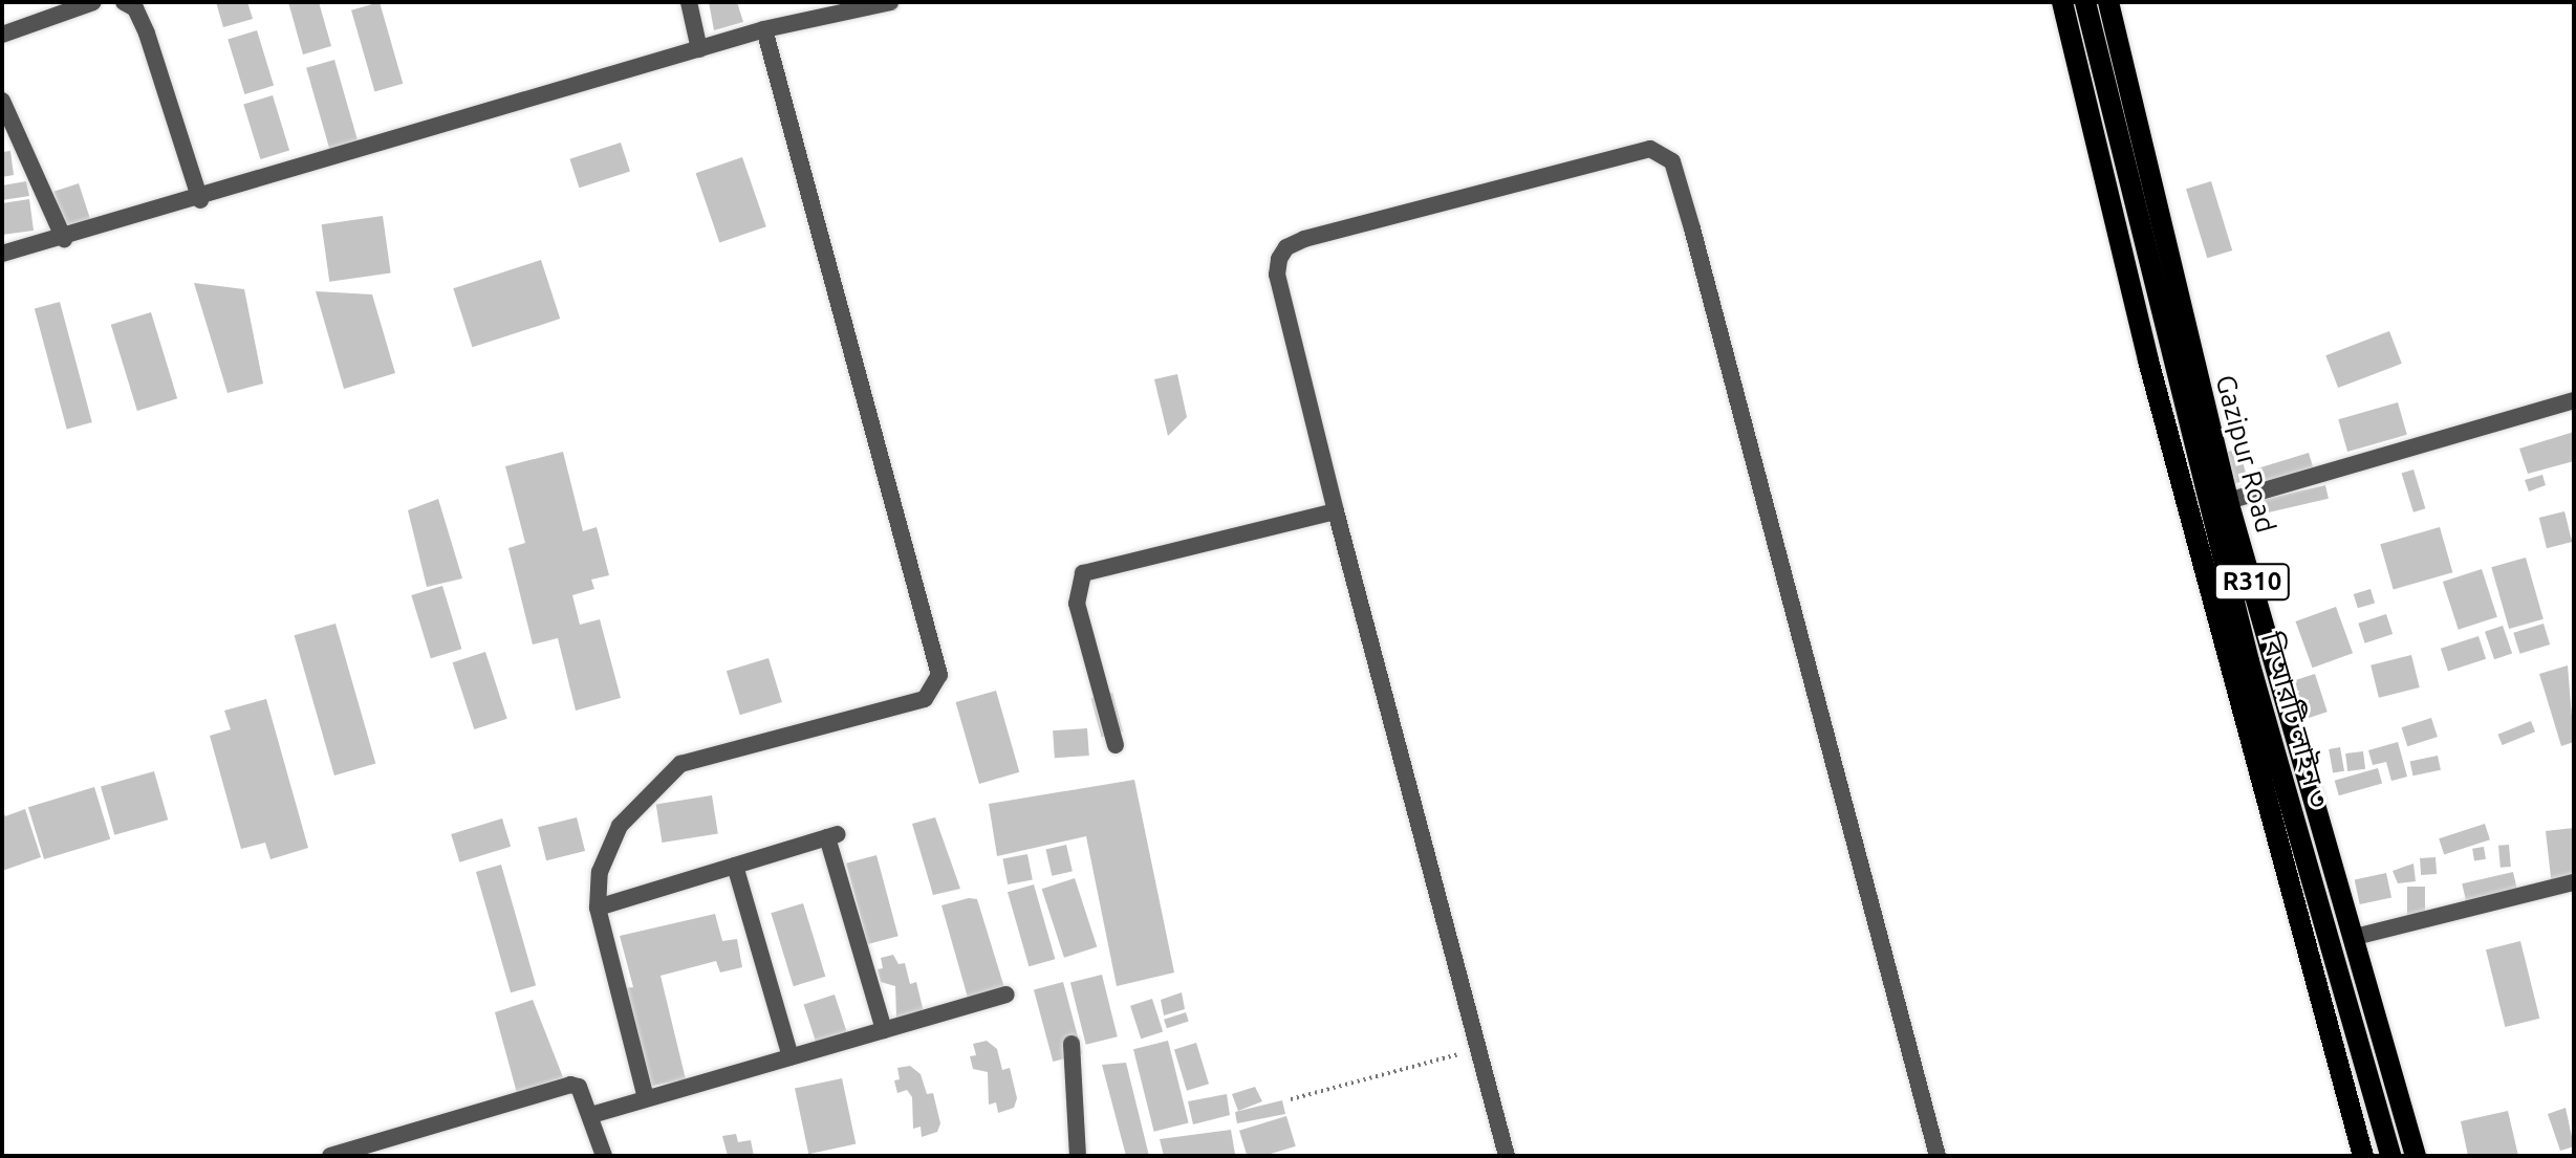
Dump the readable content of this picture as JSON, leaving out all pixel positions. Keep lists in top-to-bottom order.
{
  "streets": {
    "main road": ["Gazipur Road", "R310", "বিআরটি লাইন ৩"]
  }
}
